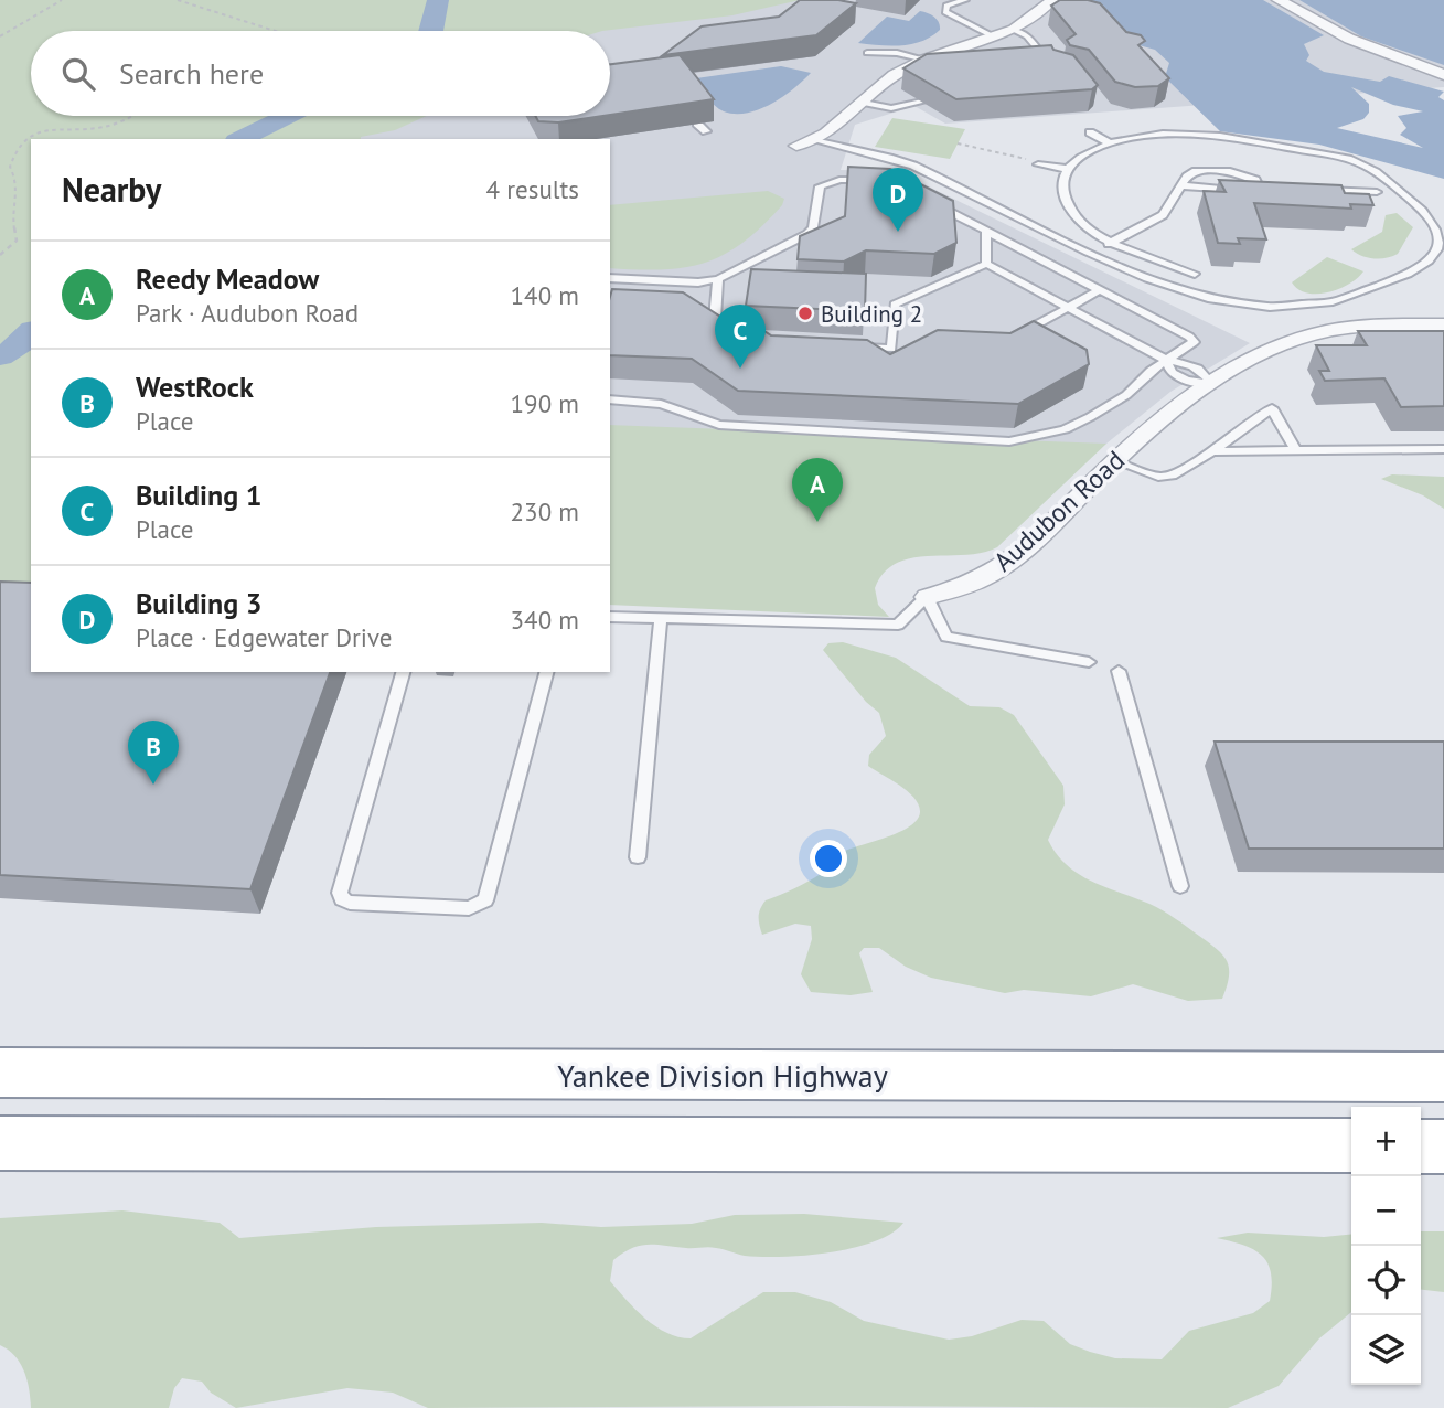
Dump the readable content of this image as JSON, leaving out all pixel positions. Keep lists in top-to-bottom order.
{
  "streets": {
    "highway": ["Yankee Division Highway"],
    "street": ["Audubon Road"]
  },
  "places": ["Building 2"],
  "page": {
    "search": "Search here",
    "heading": ["Nearby", "4 results"],
    "pins": [
      "D",
      "C",
      "A",
      "B"
    ],
    "list": [
      {
        "mark": "A",
        "name": "Reedy Meadow",
        "note": "Park · Audubon Road",
        "value": "140 m"
      },
      {
        "mark": "B",
        "name": "WestRock",
        "note": "Place",
        "value": "190 m"
      },
      {
        "mark": "C",
        "name": "Building 1",
        "note": "Place",
        "value": "230 m"
      },
      {
        "mark": "D",
        "name": "Building 3",
        "note": "Place · Edgewater Drive",
        "value": "340 m"
      }
    ],
    "map_buttons": ["+", "−"]
  }
}
